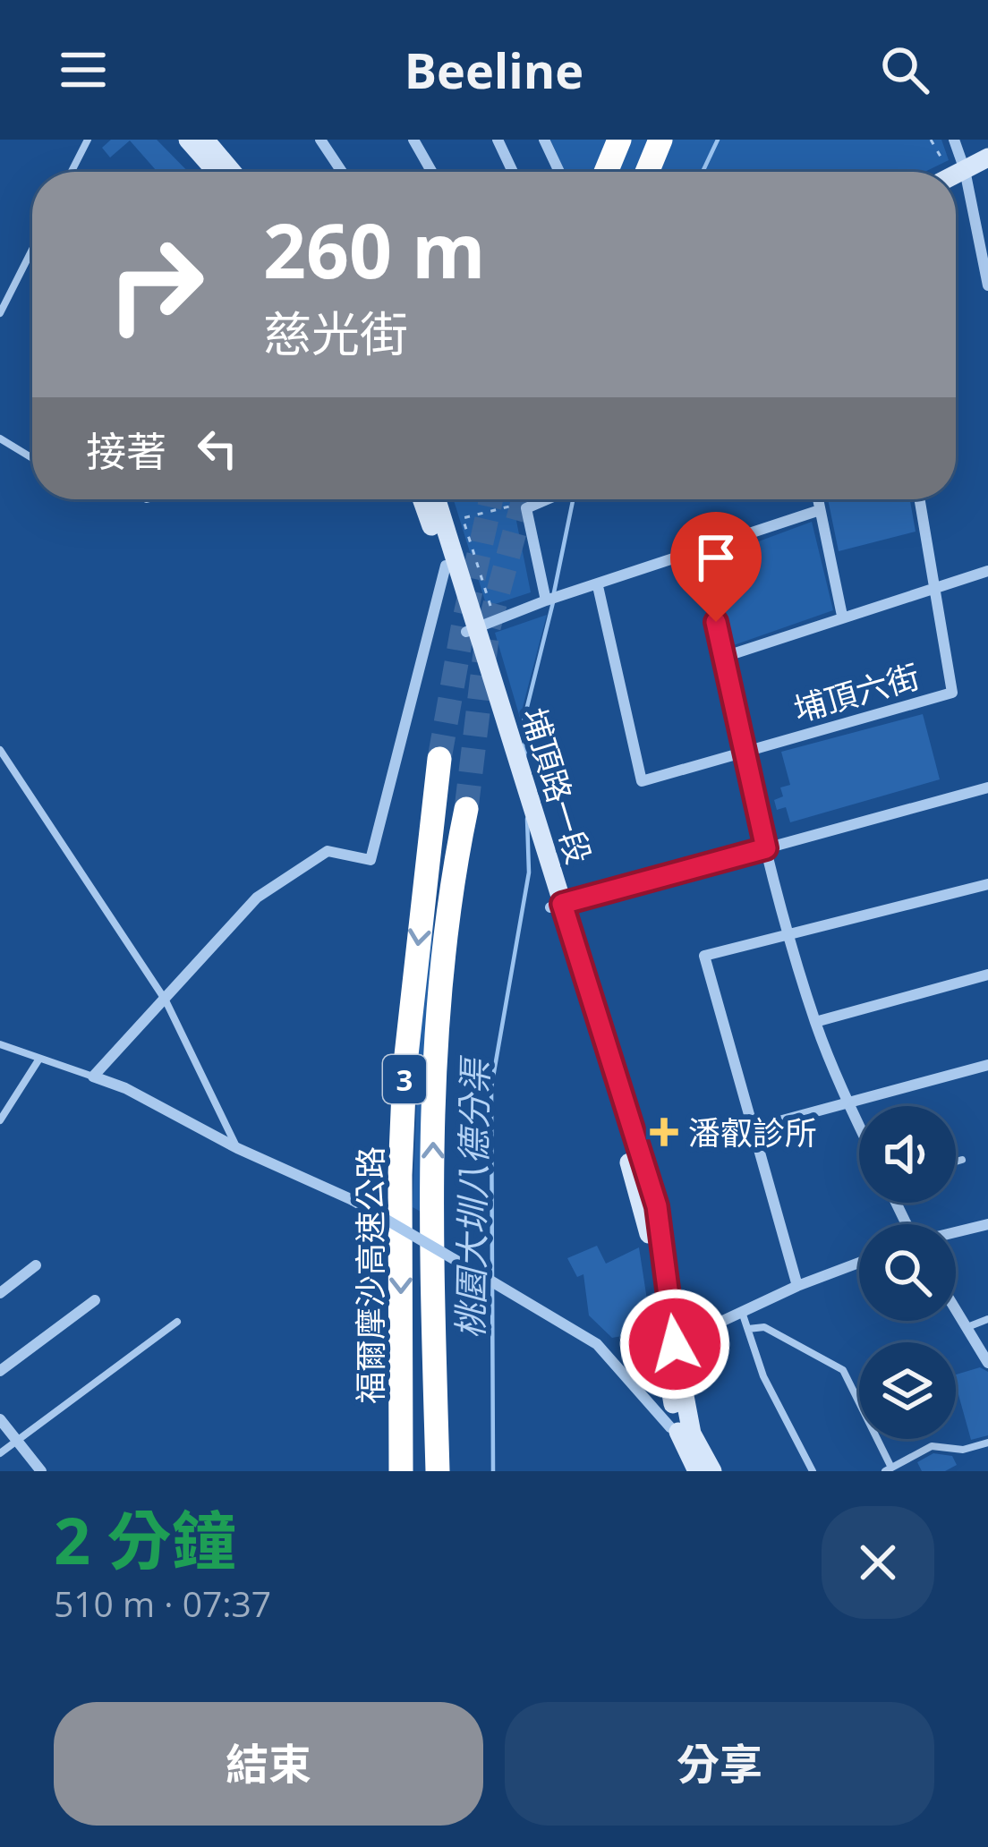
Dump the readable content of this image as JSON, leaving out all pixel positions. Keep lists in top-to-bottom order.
{
  "streets": {
    "highway": ["3", "福爾摩沙高速公路"],
    "street": ["埔頂六街", "埔頂路一段"]
  },
  "water": ["桃園大圳八德分渠"],
  "places": {
    "health": ["潘叡診所"]
  },
  "page": {
    "header": "Beeline",
    "turn": ["260 m", "慈光街"],
    "then": "接著",
    "heading": ["2 分鐘", "510 m · 07:37"],
    "buttons": ["結束", "分享"]
  }
}
